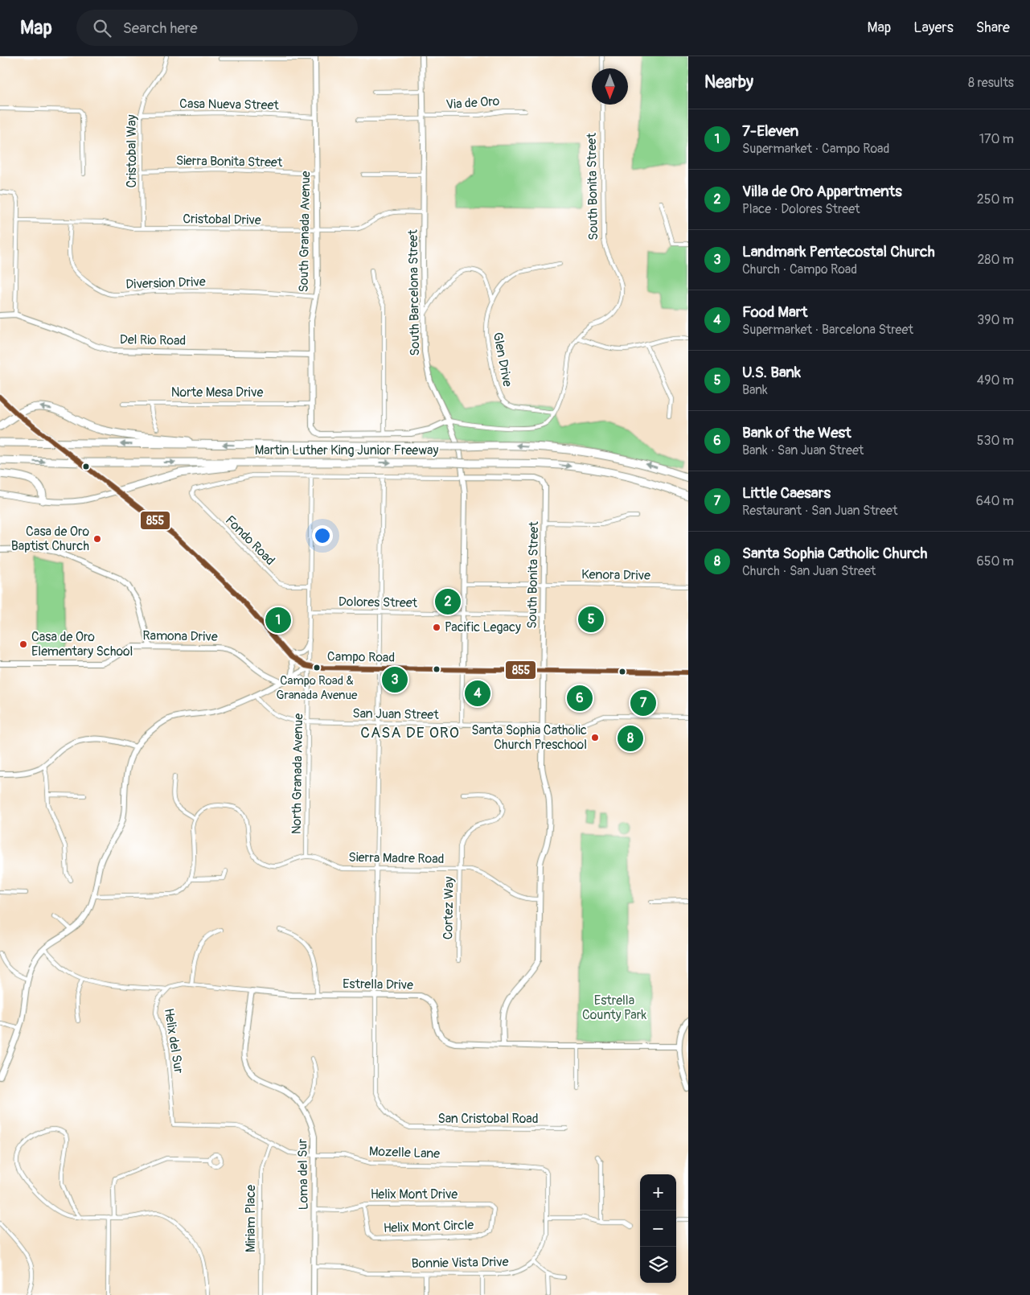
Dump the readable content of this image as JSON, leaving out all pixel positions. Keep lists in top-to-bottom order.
{
  "streets": {
    "highway": ["Martin Luther King Junior Freeway"],
    "street": [
      "Via de Oro",
      "Casa Nueva Street",
      "Cristobal Way",
      "Sierra Bonita Street",
      "South Bonita Street",
      "Cristobal Drive",
      "South Granada Avenue",
      "Diversion Drive",
      "South Barcelona Street",
      "Del Rio Road",
      "Glen Drive",
      "Norte Mesa Drive",
      "Fondo Road",
      "Kenora Drive",
      "Dolores Street",
      "Ramona Drive",
      "Campo Road",
      "San Juan Street",
      "North Granada Avenue",
      "Sierra Madre Road",
      "Cortez Way",
      "Estrella Drive",
      "Helix del Sur",
      "San Cristobal Road",
      "Mozelle Lane",
      "Loma del Sur",
      "Helix Mont Drive",
      "Miriam Place",
      "Helix Mont Circle",
      "Bonnie Vista Drive"
    ]
  },
  "crossings": [
    ["Via de Oro", "South Barcelona Street"],
    ["Casa Nueva Street", "Cristobal Way"],
    ["Casa Nueva Street", "South Granada Avenue"],
    ["Cristobal Way", "Sierra Bonita Street"],
    ["Cristobal Way", "Cristobal Drive"],
    ["Sierra Bonita Street", "South Granada Avenue"],
    ["South Bonita Street", "South Barcelona Street"],
    ["South Bonita Street", "Glen Drive"],
    ["South Bonita Street", "Kenora Drive"],
    ["South Bonita Street", "Dolores Street"],
    ["South Bonita Street", "Campo Road"],
    ["South Bonita Street", "San Juan Street"],
    ["South Bonita Street", "Sierra Madre Road"],
    ["South Bonita Street", "Estrella Drive"],
    ["Cristobal Drive", "South Granada Avenue"],
    ["Cristobal Drive", "Diversion Drive"],
    ["Cristobal Drive", "South Barcelona Street"],
    ["South Granada Avenue", "Diversion Drive"],
    ["South Granada Avenue", "Del Rio Road"],
    ["South Granada Avenue", "Norte Mesa Drive"],
    ["South Barcelona Street", "Kenora Drive"],
    ["South Barcelona Street", "Dolores Street"],
    ["South Barcelona Street", "Campo Road"],
    ["Campo Road", "North Granada Avenue"],
    ["San Juan Street", "North Granada Avenue"],
    ["North Granada Avenue", "Sierra Madre Road"],
    ["Sierra Madre Road", "Cortez Way"],
    ["Estrella Drive", "Helix del Sur"],
    ["Estrella Drive", "San Cristobal Road"],
    ["Estrella Drive", "Loma del Sur"],
    ["Helix del Sur", "Mozelle Lane"],
    ["Mozelle Lane", "Loma del Sur"],
    ["Mozelle Lane", "Miriam Place"],
    ["Loma del Sur", "Helix Mont Drive"],
    ["Loma del Sur", "Bonnie Vista Drive"],
    ["Helix Mont Drive", "Helix Mont Circle"]
  ],
  "districts": ["CASA DE ORO"],
  "parks": ["Estrella County Park"],
  "places": [
    "Casa de Oro Baptist Church",
    "Pacific Legacy",
    "Casa de Oro Elementary School",
    "Campo Road & Granada Avenue",
    "Santa Sophia Catholic Church Preschool"
  ],
  "lines": ["transit line 855"],
  "north": "bottom",
  "page": {
    "header": "Map",
    "search": "Search here",
    "nav": ["Map", "Layers", "Share"],
    "heading": ["Nearby", "8 results"],
    "list": [
      {
        "mark": "1",
        "name": "7-Eleven",
        "note": "Supermarket · Campo Road",
        "value": "170 m"
      },
      {
        "mark": "2",
        "name": "Villa de Oro Appartments",
        "note": "Place · Dolores Street",
        "value": "250 m"
      },
      {
        "mark": "3",
        "name": "Landmark Pentecostal Church",
        "note": "Church · Campo Road",
        "value": "280 m"
      },
      {
        "mark": "4",
        "name": "Food Mart",
        "note": "Supermarket · Barcelona Street",
        "value": "390 m"
      },
      {
        "mark": "5",
        "name": "U.S. Bank",
        "note": "Bank",
        "value": "490 m"
      },
      {
        "mark": "6",
        "name": "Bank of the West",
        "note": "Bank · San Juan Street",
        "value": "530 m"
      },
      {
        "mark": "7",
        "name": "Little Caesars",
        "note": "Restaurant · San Juan Street",
        "value": "640 m"
      },
      {
        "mark": "8",
        "name": "Santa Sophia Catholic Church",
        "note": "Church · San Juan Street",
        "value": "650 m"
      }
    ],
    "pins": [
      "2",
      "5",
      "1",
      "3",
      "4",
      "6",
      "7",
      "8"
    ],
    "map_buttons": ["+", "−"]
  }
}
